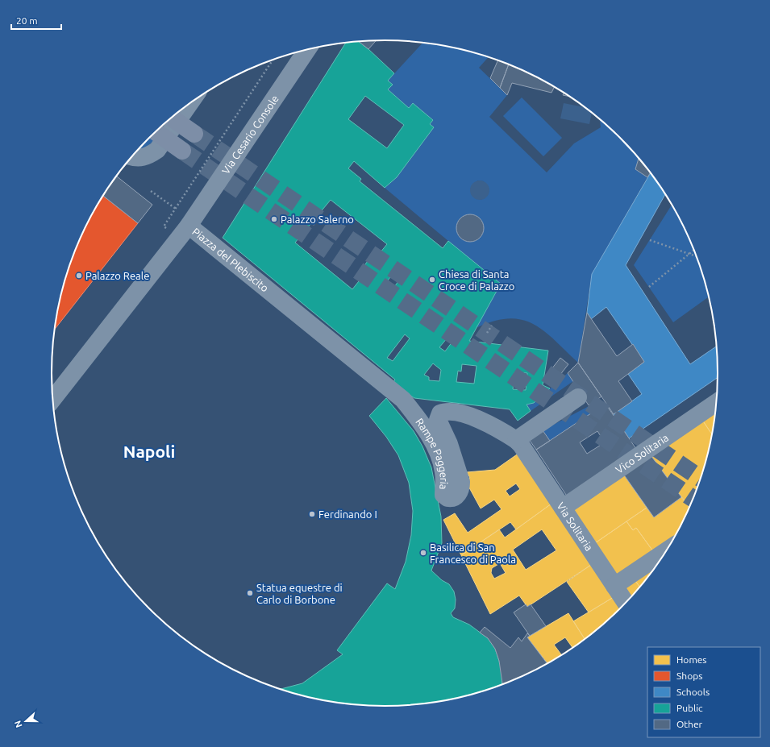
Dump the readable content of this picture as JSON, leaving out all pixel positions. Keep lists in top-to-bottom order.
{
  "streets": {
    "street": [
      "Via Cesario Console",
      "Piazza del Plebiscito",
      "Vico Solitaria",
      "Rampe Paggeria",
      "Via Solitaria"
    ]
  },
  "crossings": [
    ["Via Cesario Console", "Piazza del Plebiscito"],
    ["Piazza del Plebiscito", "Rampe Paggeria"],
    ["Vico Solitaria", "Via Solitaria"],
    ["Rampe Paggeria", "Via Solitaria"]
  ],
  "districts": ["Napoli"],
  "places": [
    "Palazzo Salerno",
    "Palazzo Reale",
    "Chiesa di Santa Croce di Palazzo",
    "Ferdinando I",
    "Basilica di San Francesco di Paola",
    "Statua equestre di Carlo di Borbone"
  ],
  "legend": [
    "Homes",
    "Shops",
    "Schools",
    "Public",
    "Other"
  ],
  "scale_bar": "20 m",
  "north": "left"
}
